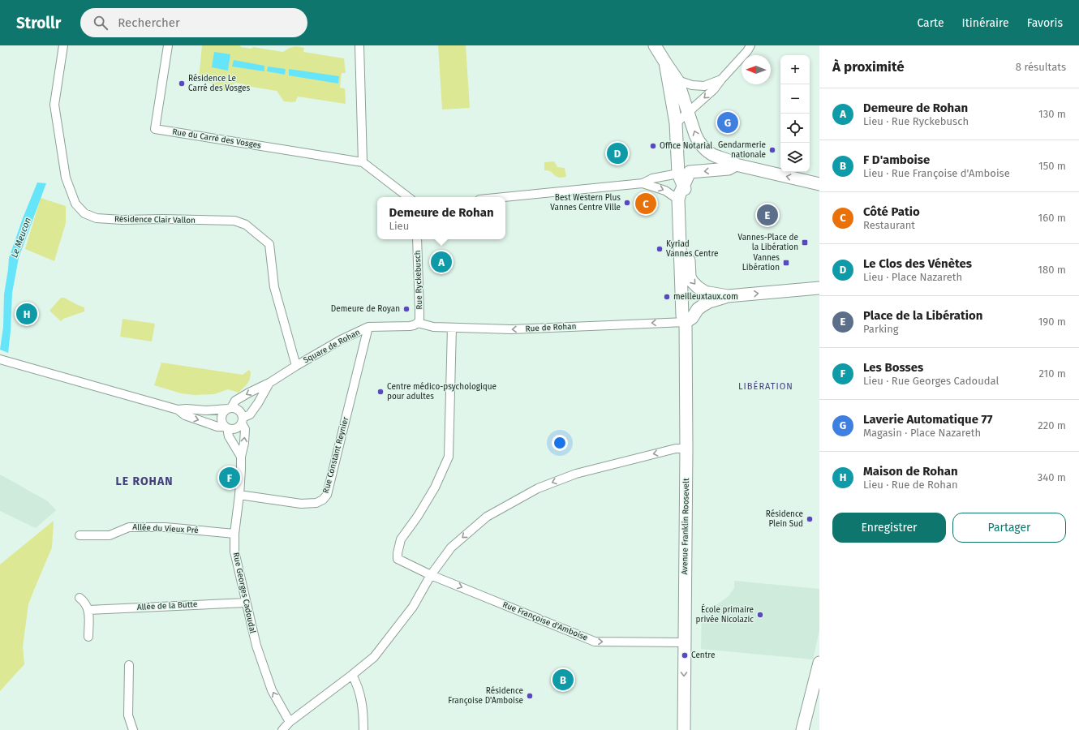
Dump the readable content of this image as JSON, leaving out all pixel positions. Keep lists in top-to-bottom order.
{
  "streets": {
    "main road": ["Avenue Franklin Roosevelt"],
    "street": [
      "Rue du Carré des Vosges",
      "Résidence Clair Vallon",
      "Rue Ryckebusch",
      "Rue de Rohan",
      "Square de Rohan",
      "Rue Constant Reynier",
      "Allée du Vieux Pré",
      "Rue Georges Cadoudal",
      "Allée de la Butte",
      "Rue Françoise d'Amboise"
    ]
  },
  "crossings": [
    ["Résidence Clair Vallon", "Square de Rohan"],
    ["Rue Ryckebusch", "Rue de Rohan"],
    ["Rue Ryckebusch", "Square de Rohan"],
    ["Rue de Rohan", "Square de Rohan"],
    ["Rue de Rohan", "Avenue Franklin Roosevelt"],
    ["Rue de Rohan", "Rue Françoise d'Amboise"],
    ["Square de Rohan", "Rue Constant Reynier"],
    ["Square de Rohan", "Rue Georges Cadoudal"],
    ["Rue Constant Reynier", "Rue Georges Cadoudal"],
    ["Avenue Franklin Roosevelt", "Rue Françoise d'Amboise"],
    ["Allée du Vieux Pré", "Rue Georges Cadoudal"],
    ["Rue Georges Cadoudal", "Allée de la Butte"]
  ],
  "one_way": ["Rue de Rohan", "Rue Georges Cadoudal", "Rue Françoise d'Amboise"],
  "districts": ["LIBÉRATION", "LE ROHAN"],
  "water": ["Le Meucon"],
  "places": {
    "other": [
      "Résidence Le Carré des Vosges",
      "Office Notarial",
      "Gendarmerie nationale",
      "Best Western Plus Vannes Centre Ville",
      "Kyriad Vannes Centre",
      "meilleuxtaux.com",
      "Demeure de Royan",
      "Centre médico-psychologique pour adultes",
      "Résidence Plein Sud",
      "École primaire privée Nicolazic",
      "Centre",
      "Résidence Françoise D'Amboise"
    ],
    "transit": ["Vannes-Place de la Libération", "Vannes Libération"]
  },
  "north": "left",
  "page": {
    "header": "Strollr",
    "search": "Rechercher",
    "nav": ["Carte", "Itinéraire", "Favoris"],
    "heading": ["À proximité", "8 résultats"],
    "map_buttons": ["+", "−"],
    "list": [
      {
        "mark": "A",
        "name": "Demeure de Rohan",
        "note": "Lieu · Rue Ryckebusch",
        "value": "130 m"
      },
      {
        "mark": "B",
        "name": "F D'amboise",
        "note": "Lieu · Rue Françoise d'Amboise",
        "value": "150 m"
      },
      {
        "mark": "C",
        "name": "Côté Patio",
        "note": "Restaurant",
        "value": "160 m"
      },
      {
        "mark": "D",
        "name": "Le Clos des Vénètes",
        "note": "Lieu · Place Nazareth",
        "value": "180 m"
      },
      {
        "mark": "E",
        "name": "Place de la Libération",
        "note": "Parking",
        "value": "190 m"
      },
      {
        "mark": "F",
        "name": "Les Bosses",
        "note": "Lieu · Rue Georges Cadoudal",
        "value": "210 m"
      },
      {
        "mark": "G",
        "name": "Laverie Automatique 77",
        "note": "Magasin · Place Nazareth",
        "value": "220 m"
      },
      {
        "mark": "H",
        "name": "Maison de Rohan",
        "note": "Lieu · Rue de Rohan",
        "value": "340 m"
      }
    ],
    "pins": [
      "G",
      "D",
      "C",
      "E",
      "A",
      "H",
      "F",
      "B"
    ],
    "popup": ["Demeure de Rohan", "Lieu"],
    "buttons": ["Enregistrer", "Partager"]
  }
}
